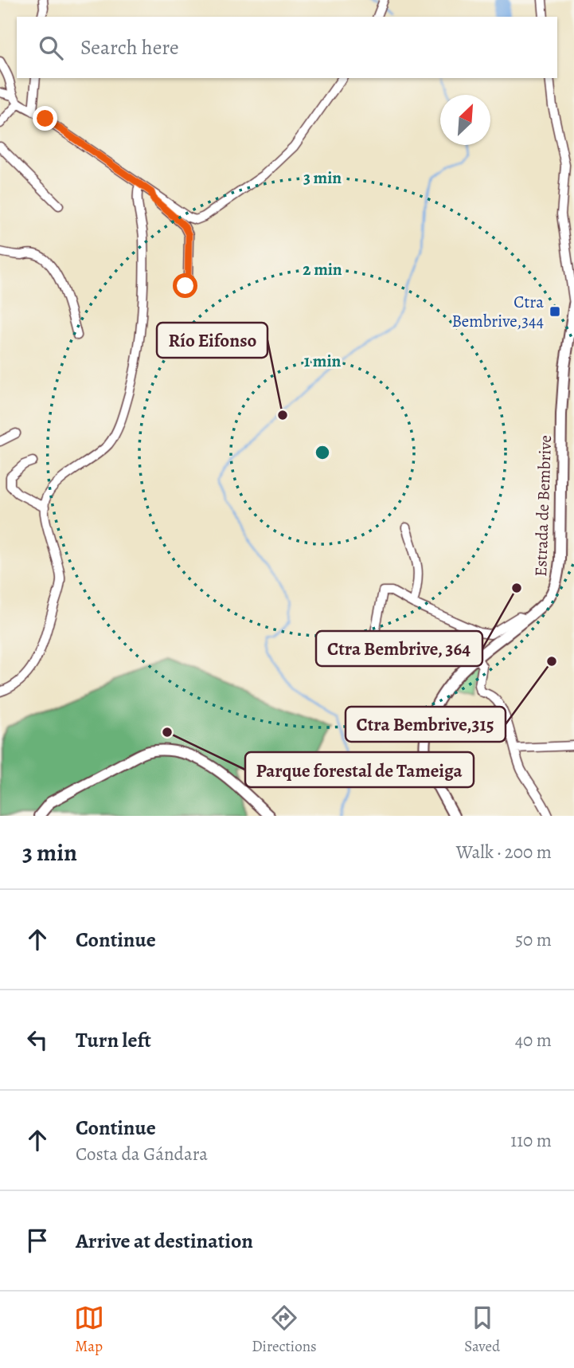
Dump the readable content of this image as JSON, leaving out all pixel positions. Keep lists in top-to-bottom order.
{
  "streets": {
    "street": ["Estrada de Bembrive"]
  },
  "places": {
    "transit": ["Ctra Bembrive,344"],
    "other": [
      "Río Eifonso",
      "Ctra Bembrive, 364",
      "Ctra Bembrive,315",
      "Parque forestal de Tameiga"
    ]
  },
  "north": "top right",
  "page": {
    "search": "Search here",
    "heading": ["3 min", "Walk · 200 m"],
    "list": [
      ["Continue", "50 m"],
      ["Turn left", "40 m"],
      ["Continue", "Costa da Gándara", "110 m"],
      "Arrive at destination"
    ],
    "nav": ["Map", "Directions", "Saved"]
  },
  "rings": ["3 min", "2 min", "1 min"]
}
